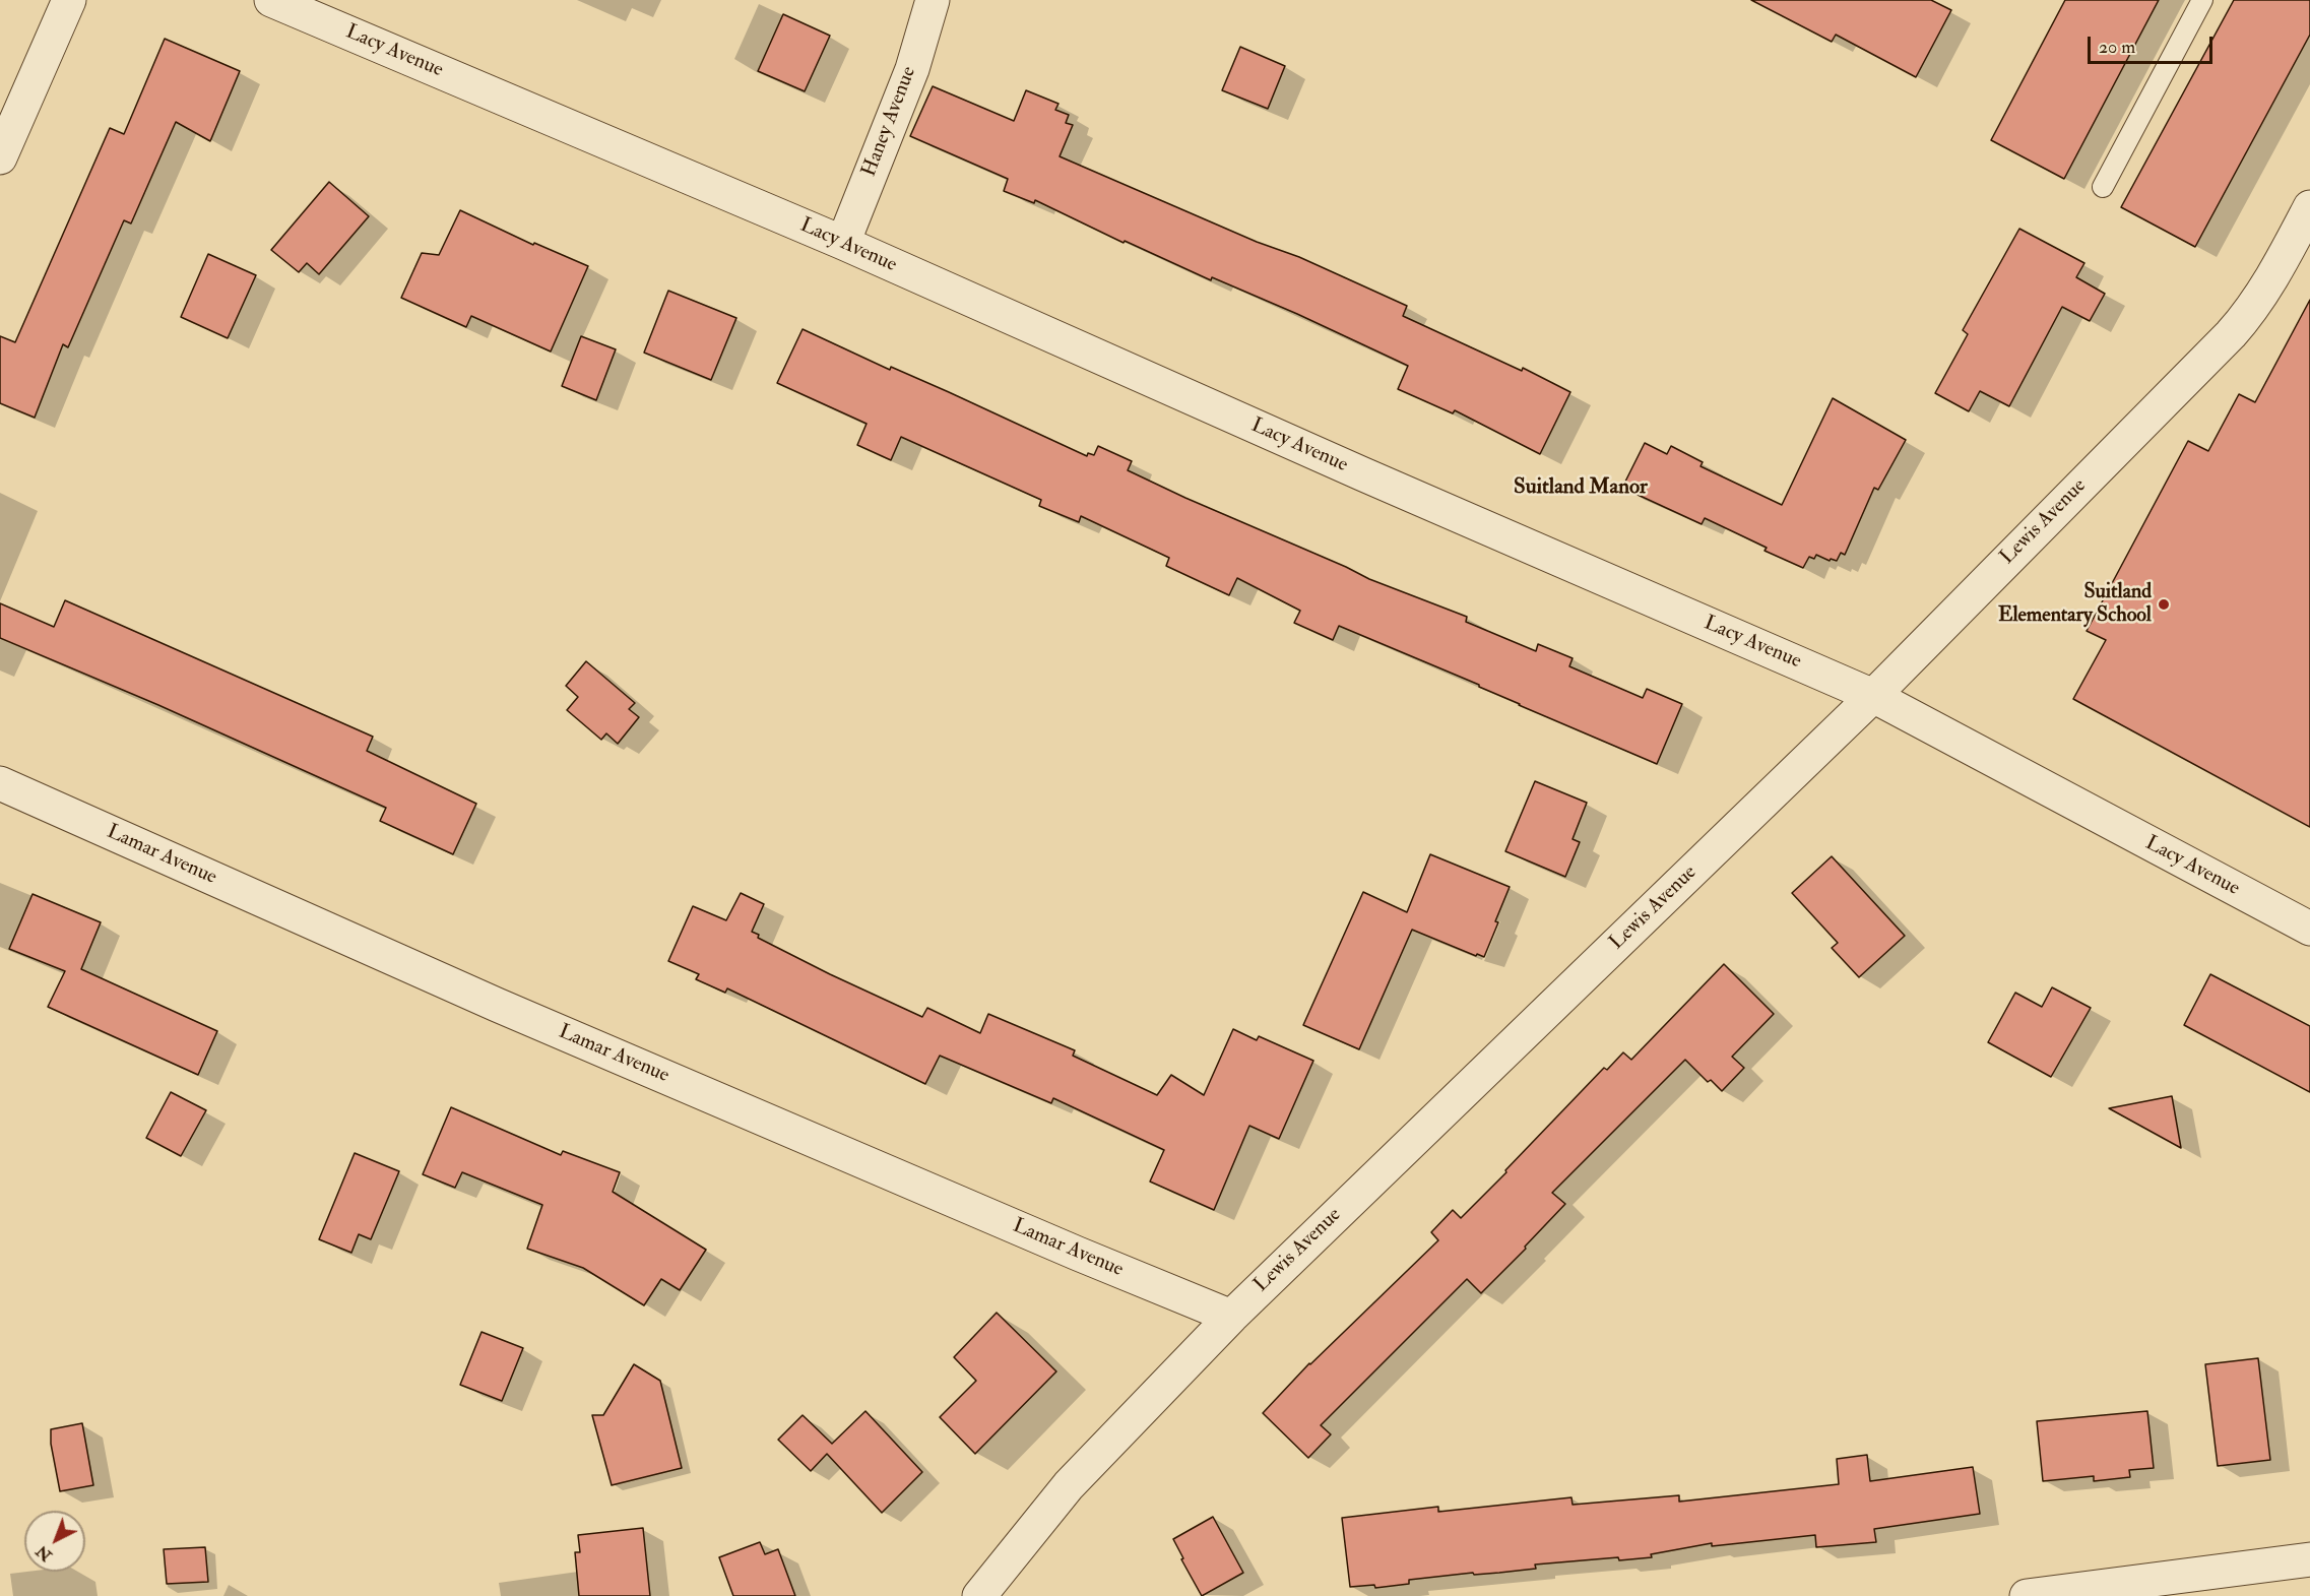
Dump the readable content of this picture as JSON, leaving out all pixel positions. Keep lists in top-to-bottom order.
{
  "streets": {
    "street": [
      "Lacy Avenue",
      "Haney Avenue",
      "Lewis Avenue",
      "Lamar Avenue"
    ]
  },
  "crossings": [
    ["Lacy Avenue", "Haney Avenue"],
    ["Lacy Avenue", "Lewis Avenue"],
    ["Lewis Avenue", "Lamar Avenue"]
  ],
  "districts": ["Suitland Manor"],
  "places": ["Suitland Elementary School"],
  "scale_bar": "20 m",
  "north": "bottom left"
}
